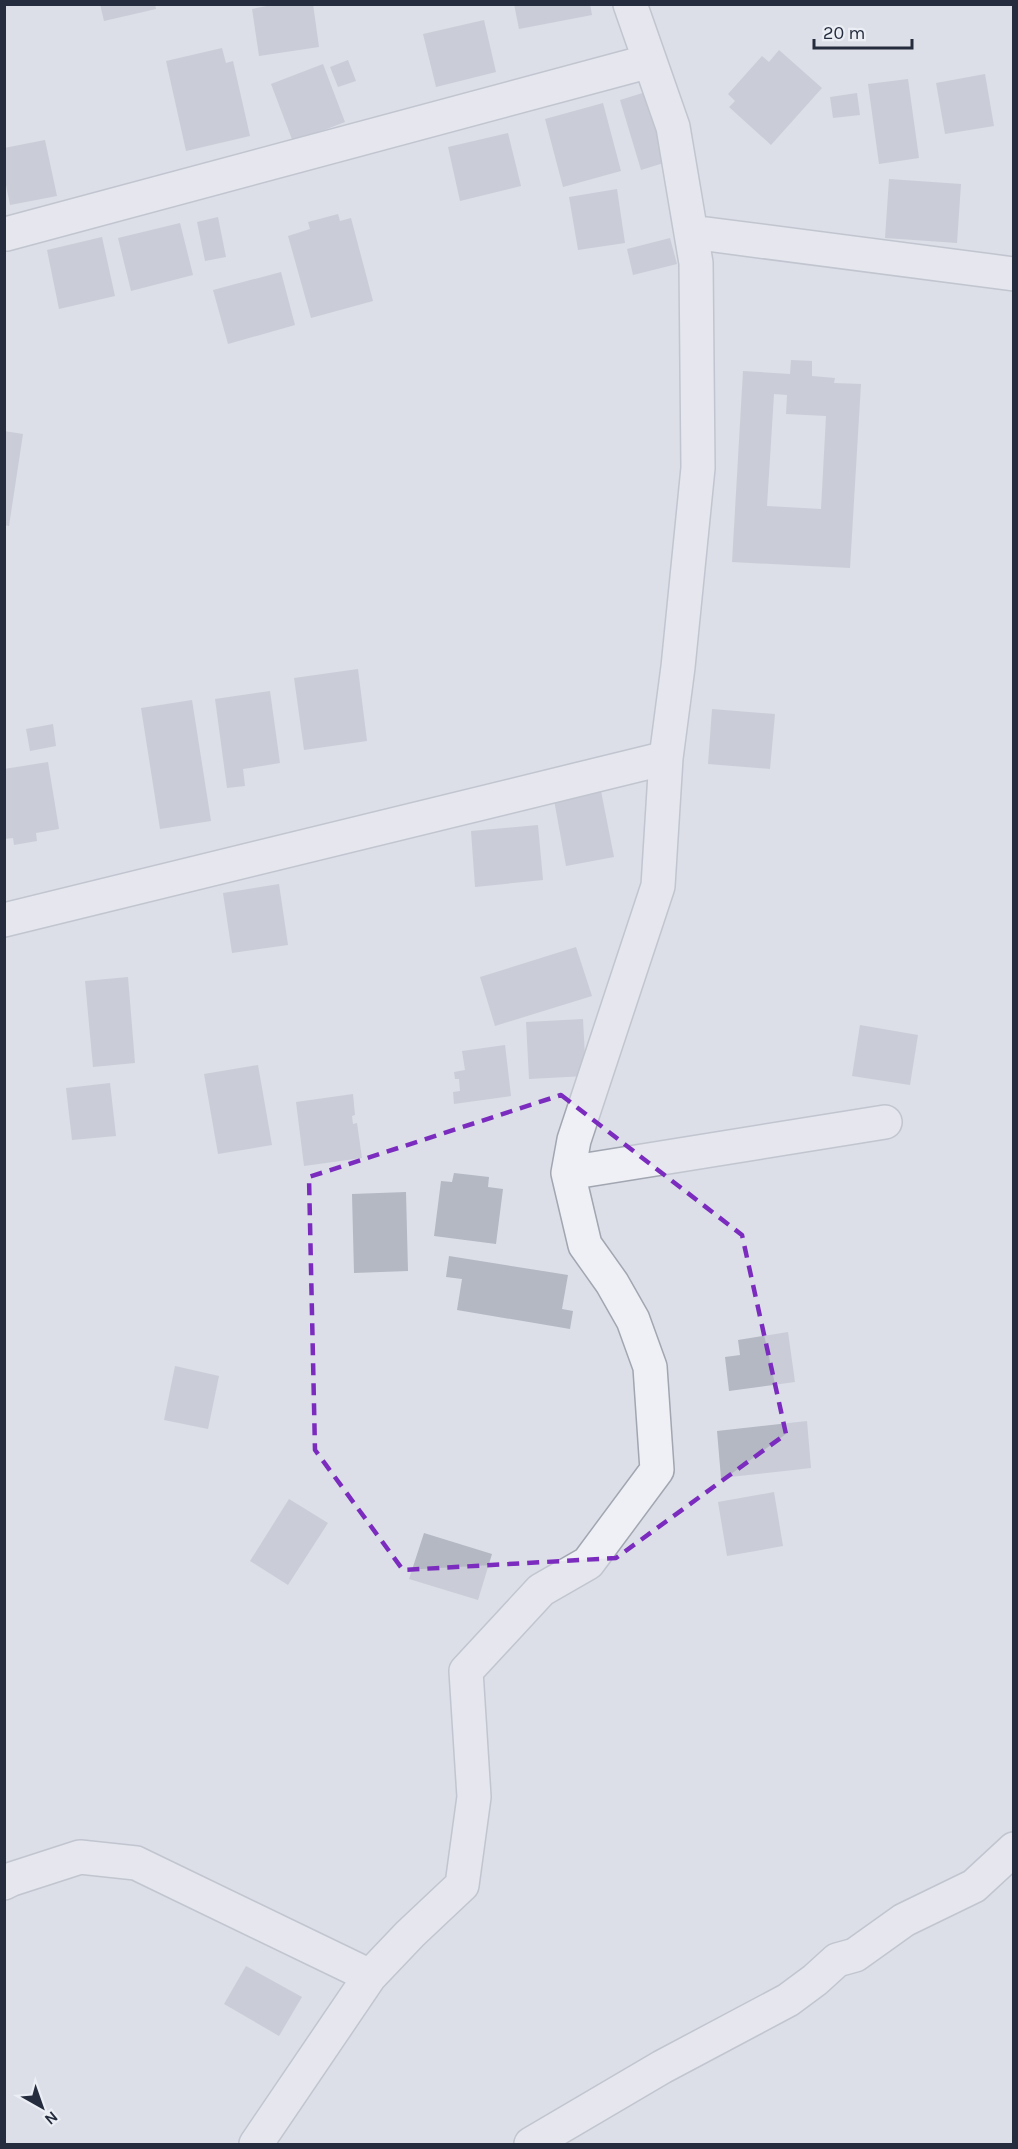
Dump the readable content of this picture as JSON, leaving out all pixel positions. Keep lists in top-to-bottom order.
{
  "scale_bar": "20 m",
  "north": "bottom right"
}
